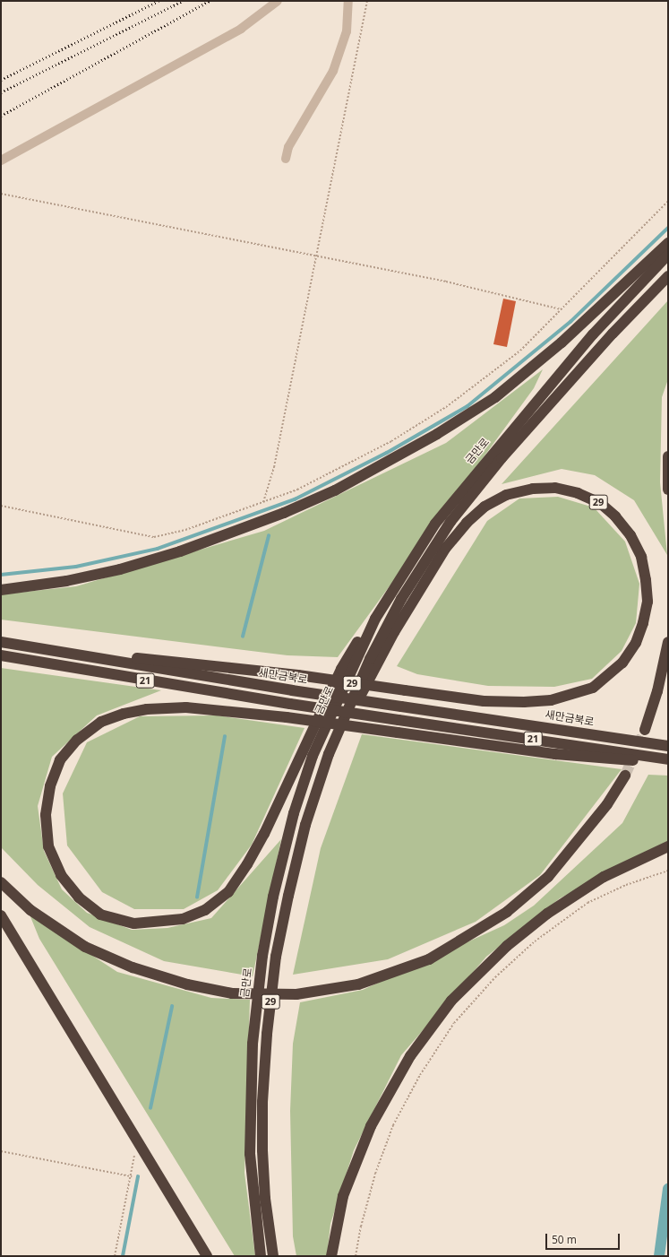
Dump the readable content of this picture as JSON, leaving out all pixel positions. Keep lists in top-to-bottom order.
{
  "streets": {
    "highway": [
      "금만로",
      "29",
      "새만금북로",
      "21"
    ]
  },
  "crossings": [
    ["29", "새만금북로"]
  ],
  "scale_bar": "50 m"
}
